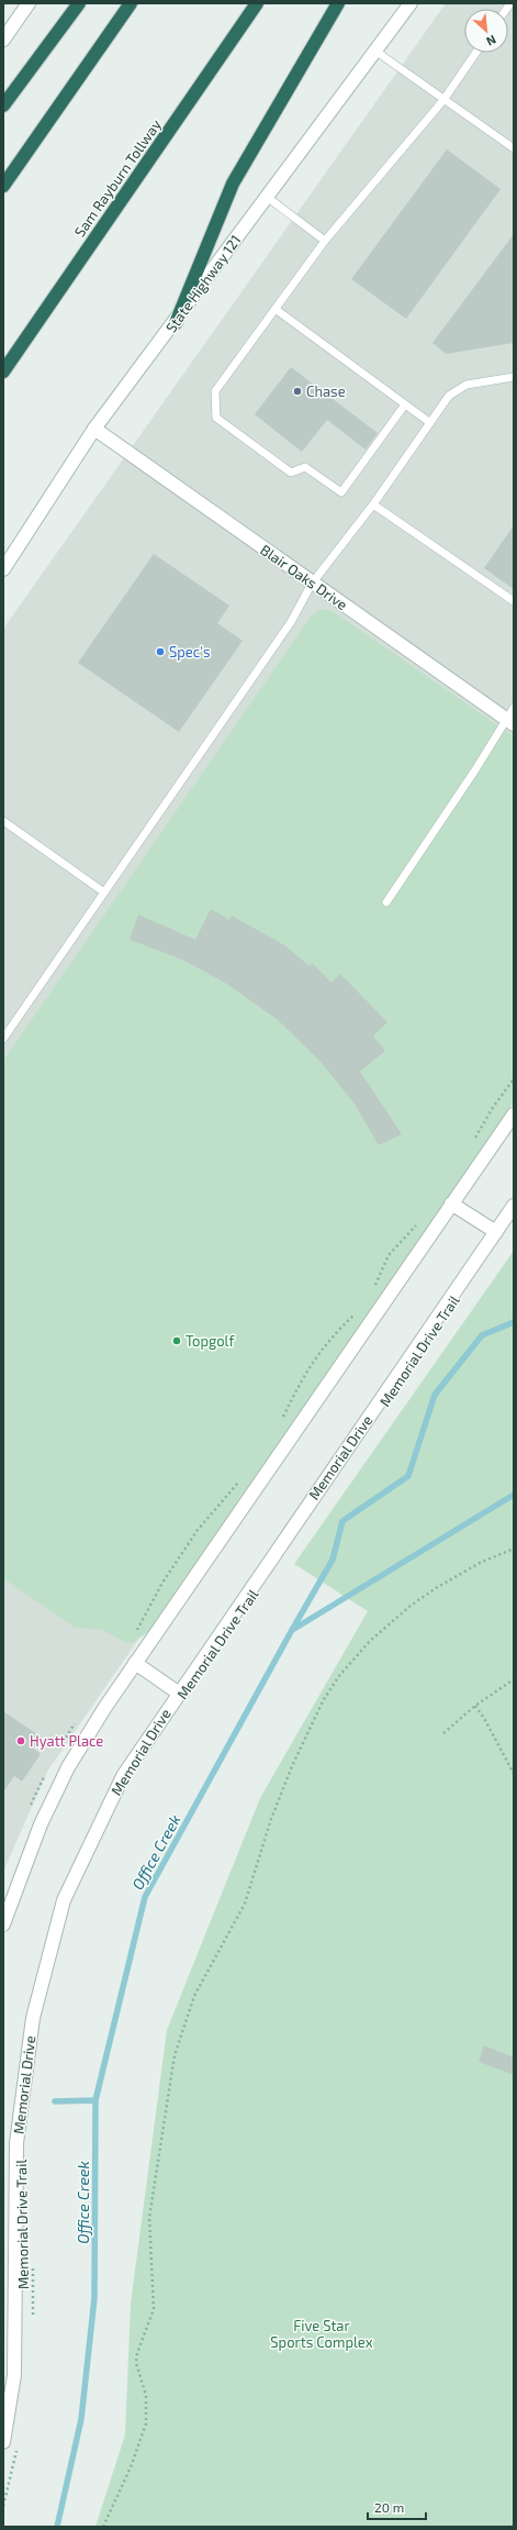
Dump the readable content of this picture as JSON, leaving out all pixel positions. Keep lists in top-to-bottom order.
{
  "streets": {
    "highway": ["Sam Rayburn Tollway"],
    "street": ["State Highway 121", "Blair Oaks Drive", "Memorial Drive"],
    "path": ["Memorial Drive Trail"]
  },
  "crossings": [
    ["State Highway 121", "Blair Oaks Drive"]
  ],
  "water": ["Office Creek"],
  "parks": ["Five Star Sports Complex"],
  "places": [
    "Chase",
    "Spec's",
    "Topgolf",
    "Hyatt Place"
  ],
  "scale_bar": "20 m",
  "north": "bottom right"
}
